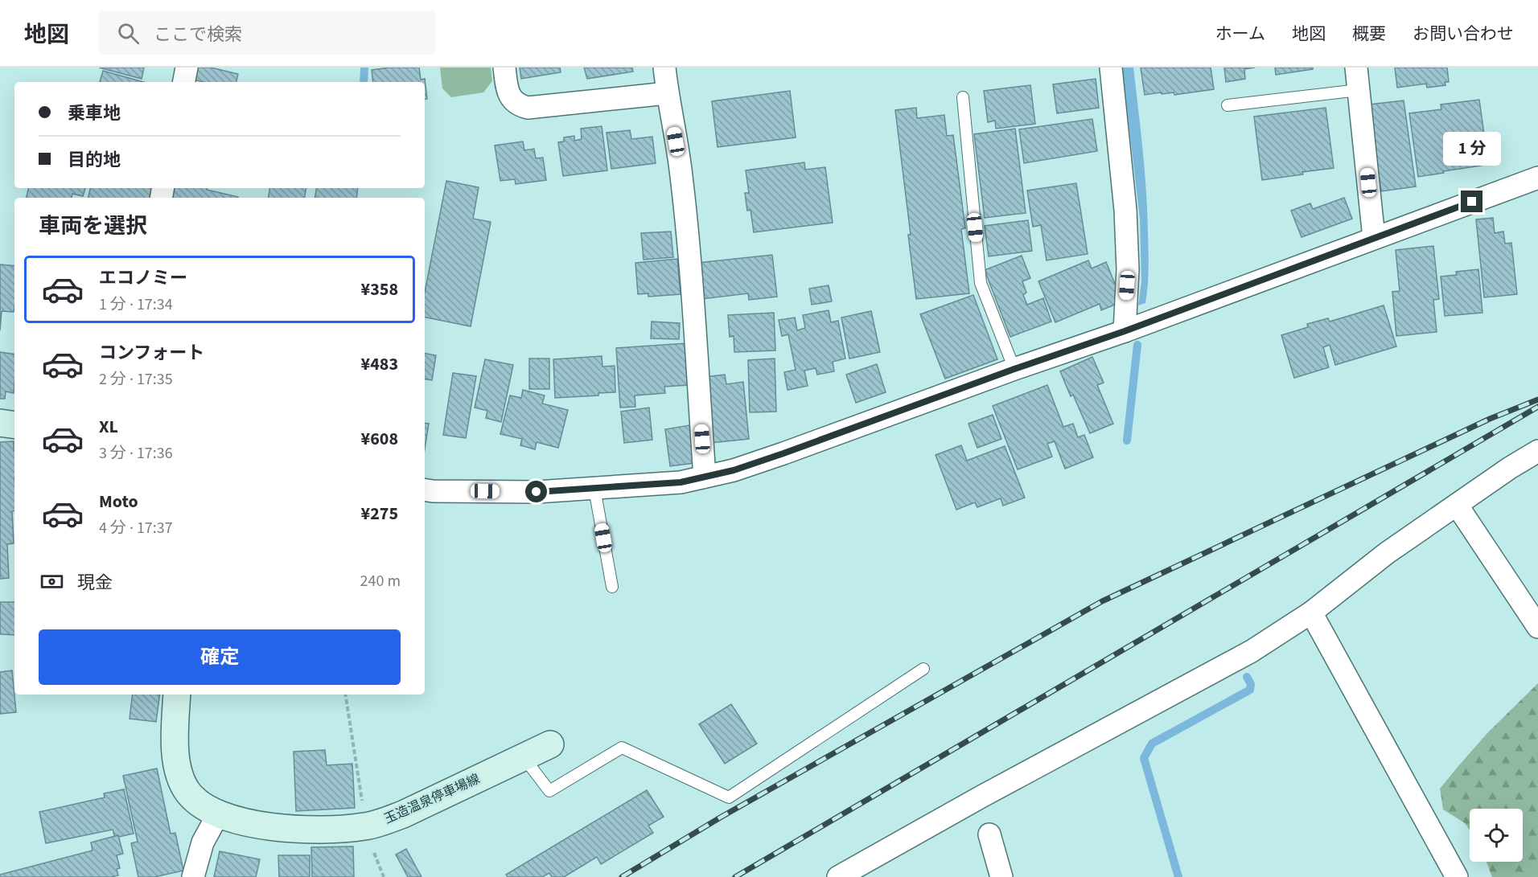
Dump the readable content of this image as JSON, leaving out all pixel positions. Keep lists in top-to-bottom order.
{
  "streets": {
    "main road": ["玉造温泉停車場線"]
  },
  "page": {
    "header": "地図",
    "search": "ここで検索",
    "nav": [
      "ホーム",
      "地図",
      "概要",
      "お問い合わせ"
    ],
    "banner": ["乗車地", "目的地"],
    "bubble": "1 分",
    "heading": "車両を選択",
    "list": [
      {
        "name": "エコノミー",
        "note": "1 分 · 17:34",
        "value": "¥358"
      },
      {
        "name": "コンフォート",
        "note": "2 分 · 17:35",
        "value": "¥483"
      },
      {
        "name": "XL",
        "note": "3 分 · 17:36",
        "value": "¥608"
      },
      {
        "name": "Moto",
        "note": "4 分 · 17:37",
        "value": "¥275"
      }
    ],
    "pay": ["現金", "240 m"],
    "buttons": "確定"
  }
}
